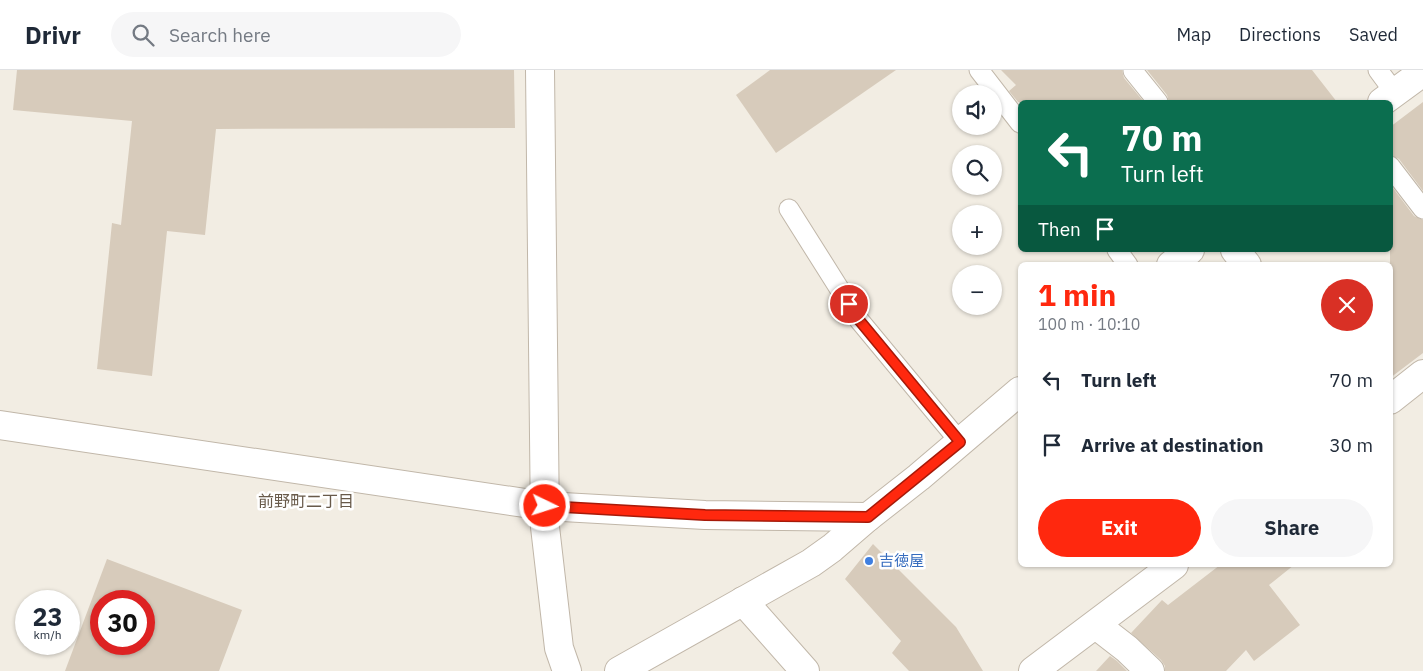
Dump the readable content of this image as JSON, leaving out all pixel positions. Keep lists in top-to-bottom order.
{
  "districts": ["前野町二丁目"],
  "places": ["吉徳屋"],
  "page": {
    "header": "Drivr",
    "search": "Search here",
    "nav": ["Map", "Directions", "Saved"],
    "map_buttons": ["+", "−"],
    "turn": ["70 m", "Turn left"],
    "then": "Then",
    "heading": ["1 min", "100 m · 10:10"],
    "list": [
      {
        "name": "Turn left",
        "value": "70 m"
      },
      {
        "name": "Arrive at destination",
        "value": "30 m"
      }
    ],
    "buttons": ["Exit", "Share"],
    "speed": "23 km/h",
    "limit": "30"
  }
}
